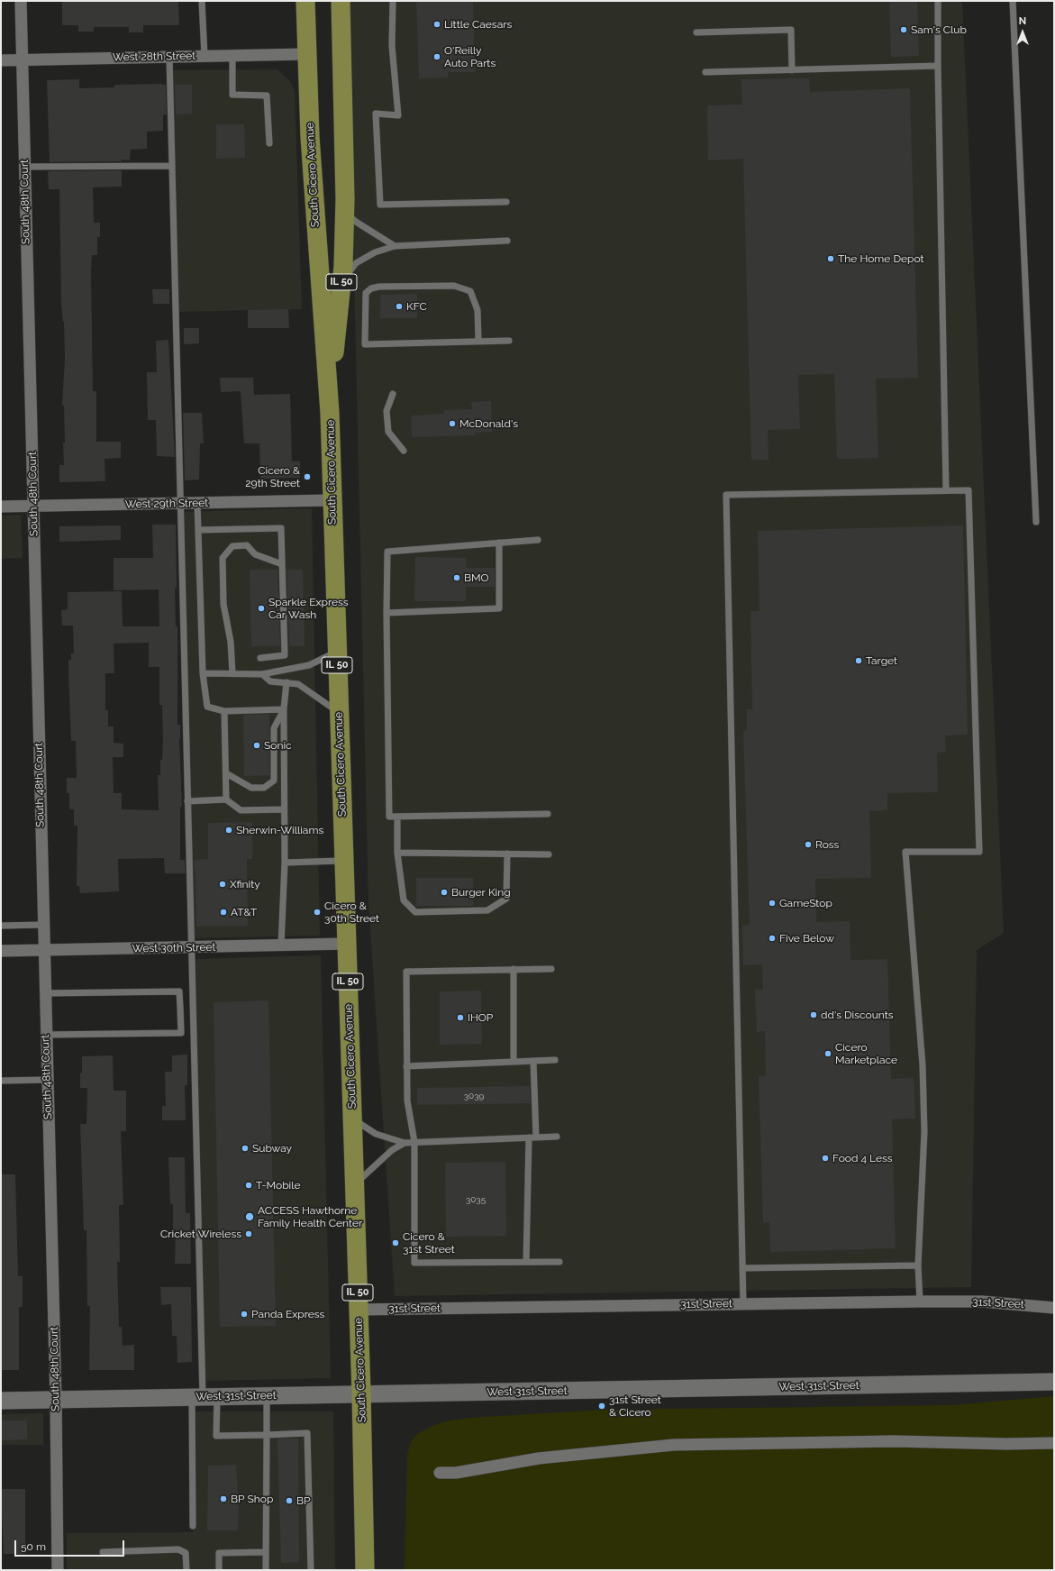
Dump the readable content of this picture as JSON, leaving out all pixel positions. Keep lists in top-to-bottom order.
{
  "streets": {
    "main road": ["South Cicero Avenue", "IL 50", "West 31st Street"],
    "street": [
      "West 28th Street",
      "South 48th Court",
      "West 29th Street",
      "West 30th Street",
      "31st Street"
    ]
  },
  "crossings": [
    ["West 28th Street", "South Cicero Avenue"],
    ["West 28th Street", "South 48th Court"],
    ["South Cicero Avenue", "West 29th Street"],
    ["South Cicero Avenue", "West 30th Street"],
    ["South Cicero Avenue", "31st Street"],
    ["South Cicero Avenue", "West 31st Street"],
    ["South 48th Court", "West 29th Street"],
    ["South 48th Court", "West 30th Street"],
    ["South 48th Court", "West 31st Street"]
  ],
  "places": [
    "Little Caesars",
    "Sam's Club",
    "O'Reilly Auto Parts",
    "The Home Depot",
    "KFC",
    "McDonald's",
    "Cicero & 29th Street",
    "BMO",
    "Sparkle Express Car Wash",
    "Target",
    "Sonic",
    "Sherwin-Williams",
    "Ross",
    "Xfinity",
    "Burger King",
    "GameStop",
    "AT&T",
    "Cicero & 30th Street",
    "Five Below",
    "dd's Discounts",
    "IHOP",
    "Cicero Marketplace",
    "Subway",
    "Food 4 Less",
    "T-Mobile",
    "ACCESS Hawthorne Family Health Center",
    "Cricket Wireless",
    "Cicero & 31st Street",
    "Panda Express",
    "31st Street & Cicero",
    "BP Shop",
    "BP"
  ],
  "house_numbers": ["3039", "3035"],
  "scale_bar": "50 m",
  "north": "top"
}
